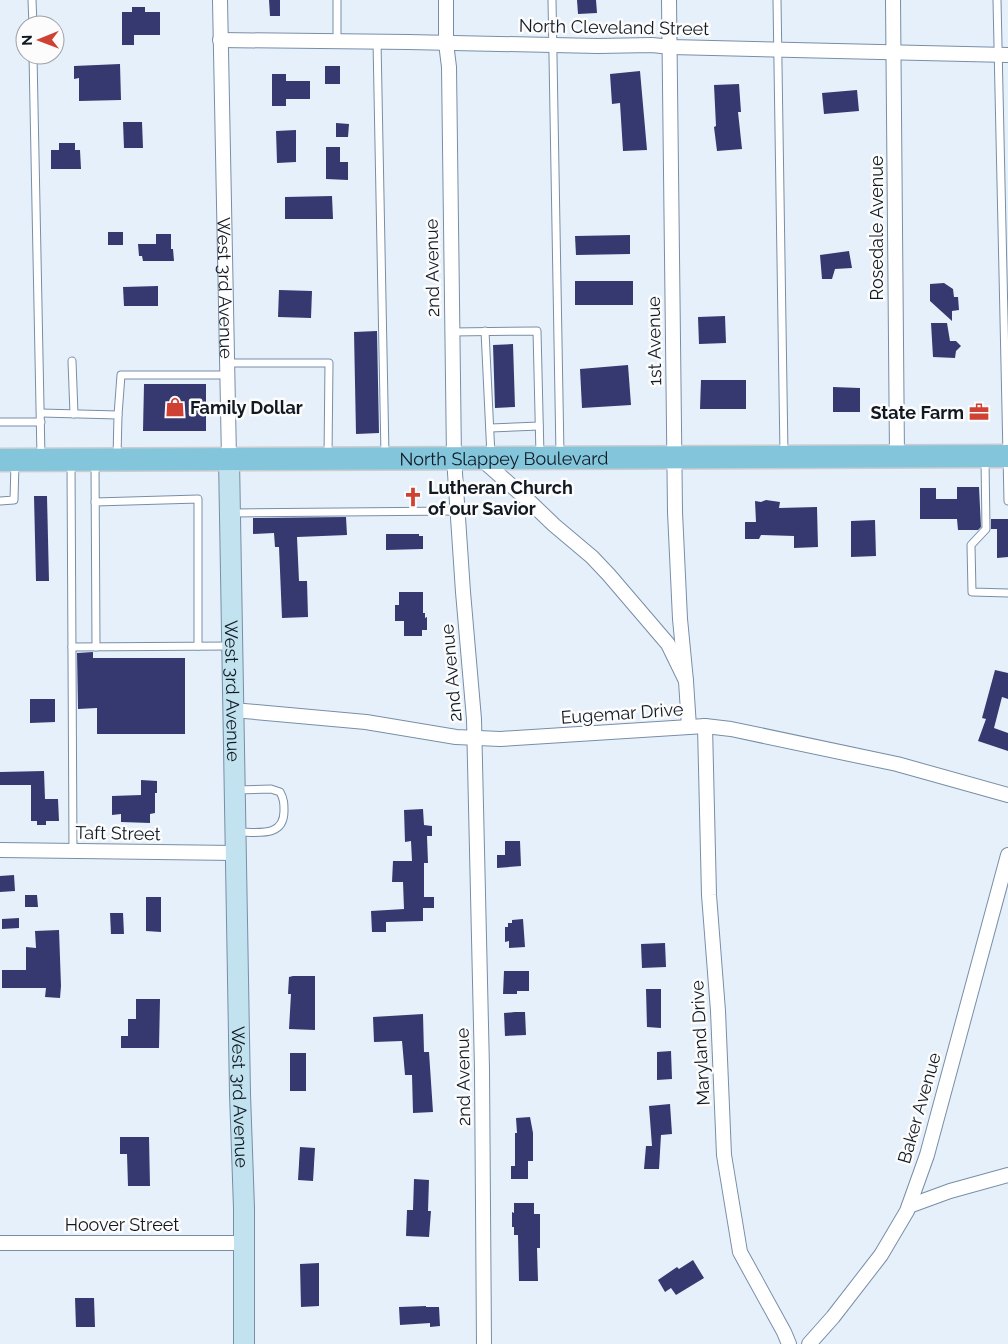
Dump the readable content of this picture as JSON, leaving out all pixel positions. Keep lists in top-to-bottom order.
{
  "streets": {
    "main road": ["North Slappey Boulevard"],
    "street": [
      "North Cleveland Street",
      "Rosedale Avenue",
      "2nd Avenue",
      "West 3rd Avenue",
      "1st Avenue",
      "Eugemar Drive",
      "Taft Street",
      "Maryland Drive",
      "Baker Avenue",
      "Hoover Street"
    ]
  },
  "crossings": [
    ["North Cleveland Street", "Rosedale Avenue"],
    ["North Cleveland Street", "2nd Avenue"],
    ["North Cleveland Street", "West 3rd Avenue"],
    ["North Cleveland Street", "1st Avenue"],
    ["Rosedale Avenue", "North Slappey Boulevard"],
    ["2nd Avenue", "North Slappey Boulevard"],
    ["2nd Avenue", "Eugemar Drive"],
    ["West 3rd Avenue", "North Slappey Boulevard"],
    ["West 3rd Avenue", "Eugemar Drive"],
    ["West 3rd Avenue", "Taft Street"],
    ["West 3rd Avenue", "Hoover Street"],
    ["1st Avenue", "North Slappey Boulevard"],
    ["Eugemar Drive", "Maryland Drive"]
  ],
  "places": {
    "shop": ["Family Dollar"],
    "office": ["State Farm"],
    "church": ["Lutheran Church of our Savior"]
  },
  "north": "left"
}
